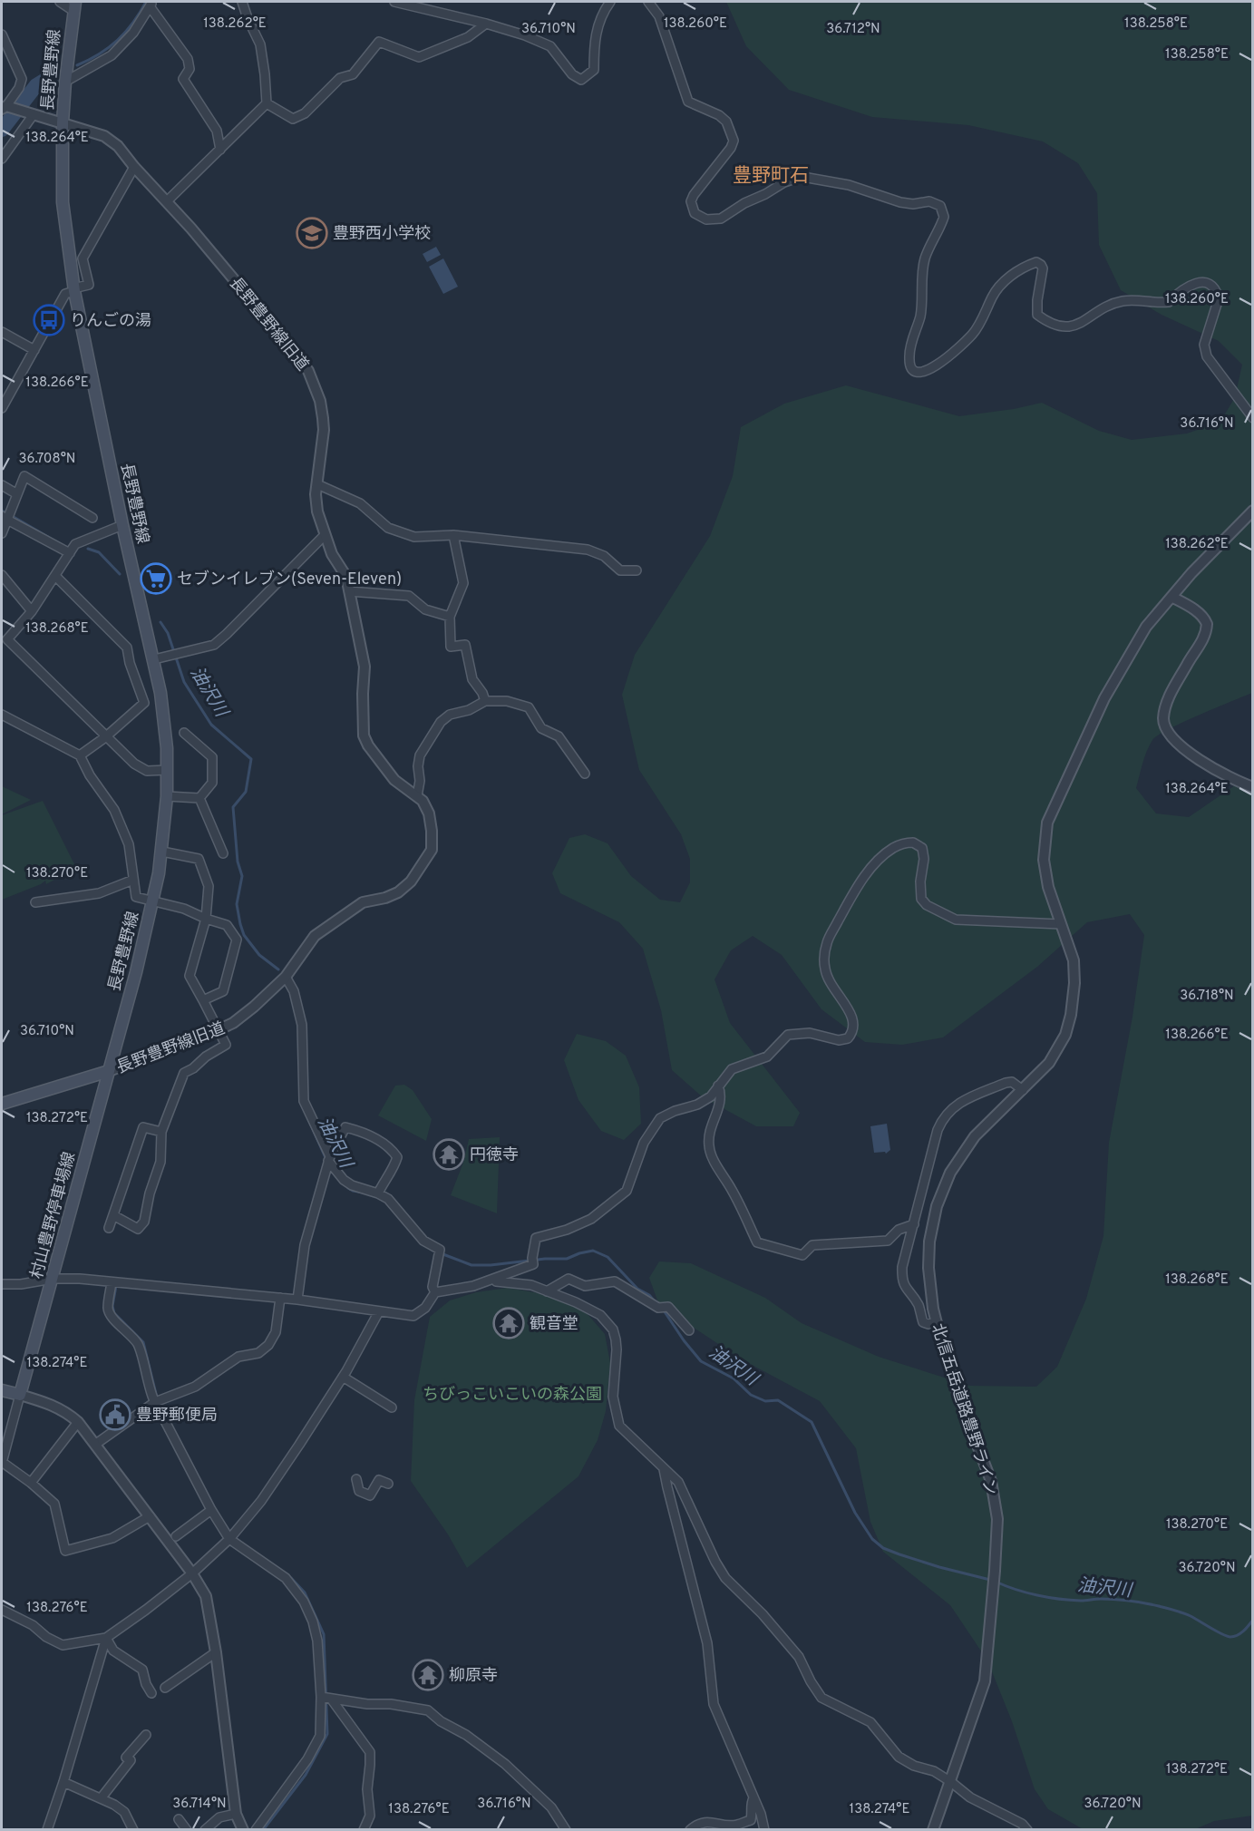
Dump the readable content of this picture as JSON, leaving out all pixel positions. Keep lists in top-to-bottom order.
{
  "streets": {
    "main road": ["長野豊野線", "村山豊野停車場線"],
    "street": ["長野豊野線旧道", "北信五岳道路豊野ライン"]
  },
  "crossings": [
    ["長野豊野線", "長野豊野線旧道"],
    ["長野豊野線", "村山豊野停車場線"],
    ["長野豊野線旧道", "村山豊野停車場線"]
  ],
  "districts": ["豊野町石"],
  "water": ["油沢川"],
  "parks": ["ちびっこいこいの森公園"],
  "places": {
    "school or university": ["豊野西小学校"],
    "bus stop": ["りんごの湯"],
    "supermarket": ["セブンイレブン(Seven-Eleven)"],
    "temple": ["円徳寺", "観音堂", "柳原寺"],
    "public building": ["豊野郵便局"]
  },
  "coordinates": [
    "138.262°E",
    "138.260°E",
    "138.258°E",
    "36.710°N",
    "36.712°N",
    "138.264°E",
    "138.266°E",
    "36.716°N",
    "36.708°N",
    "138.268°E",
    "138.270°E",
    "36.718°N",
    "138.272°E",
    "138.274°E",
    "36.720°N",
    "138.276°E",
    "36.714°N"
  ]
}
